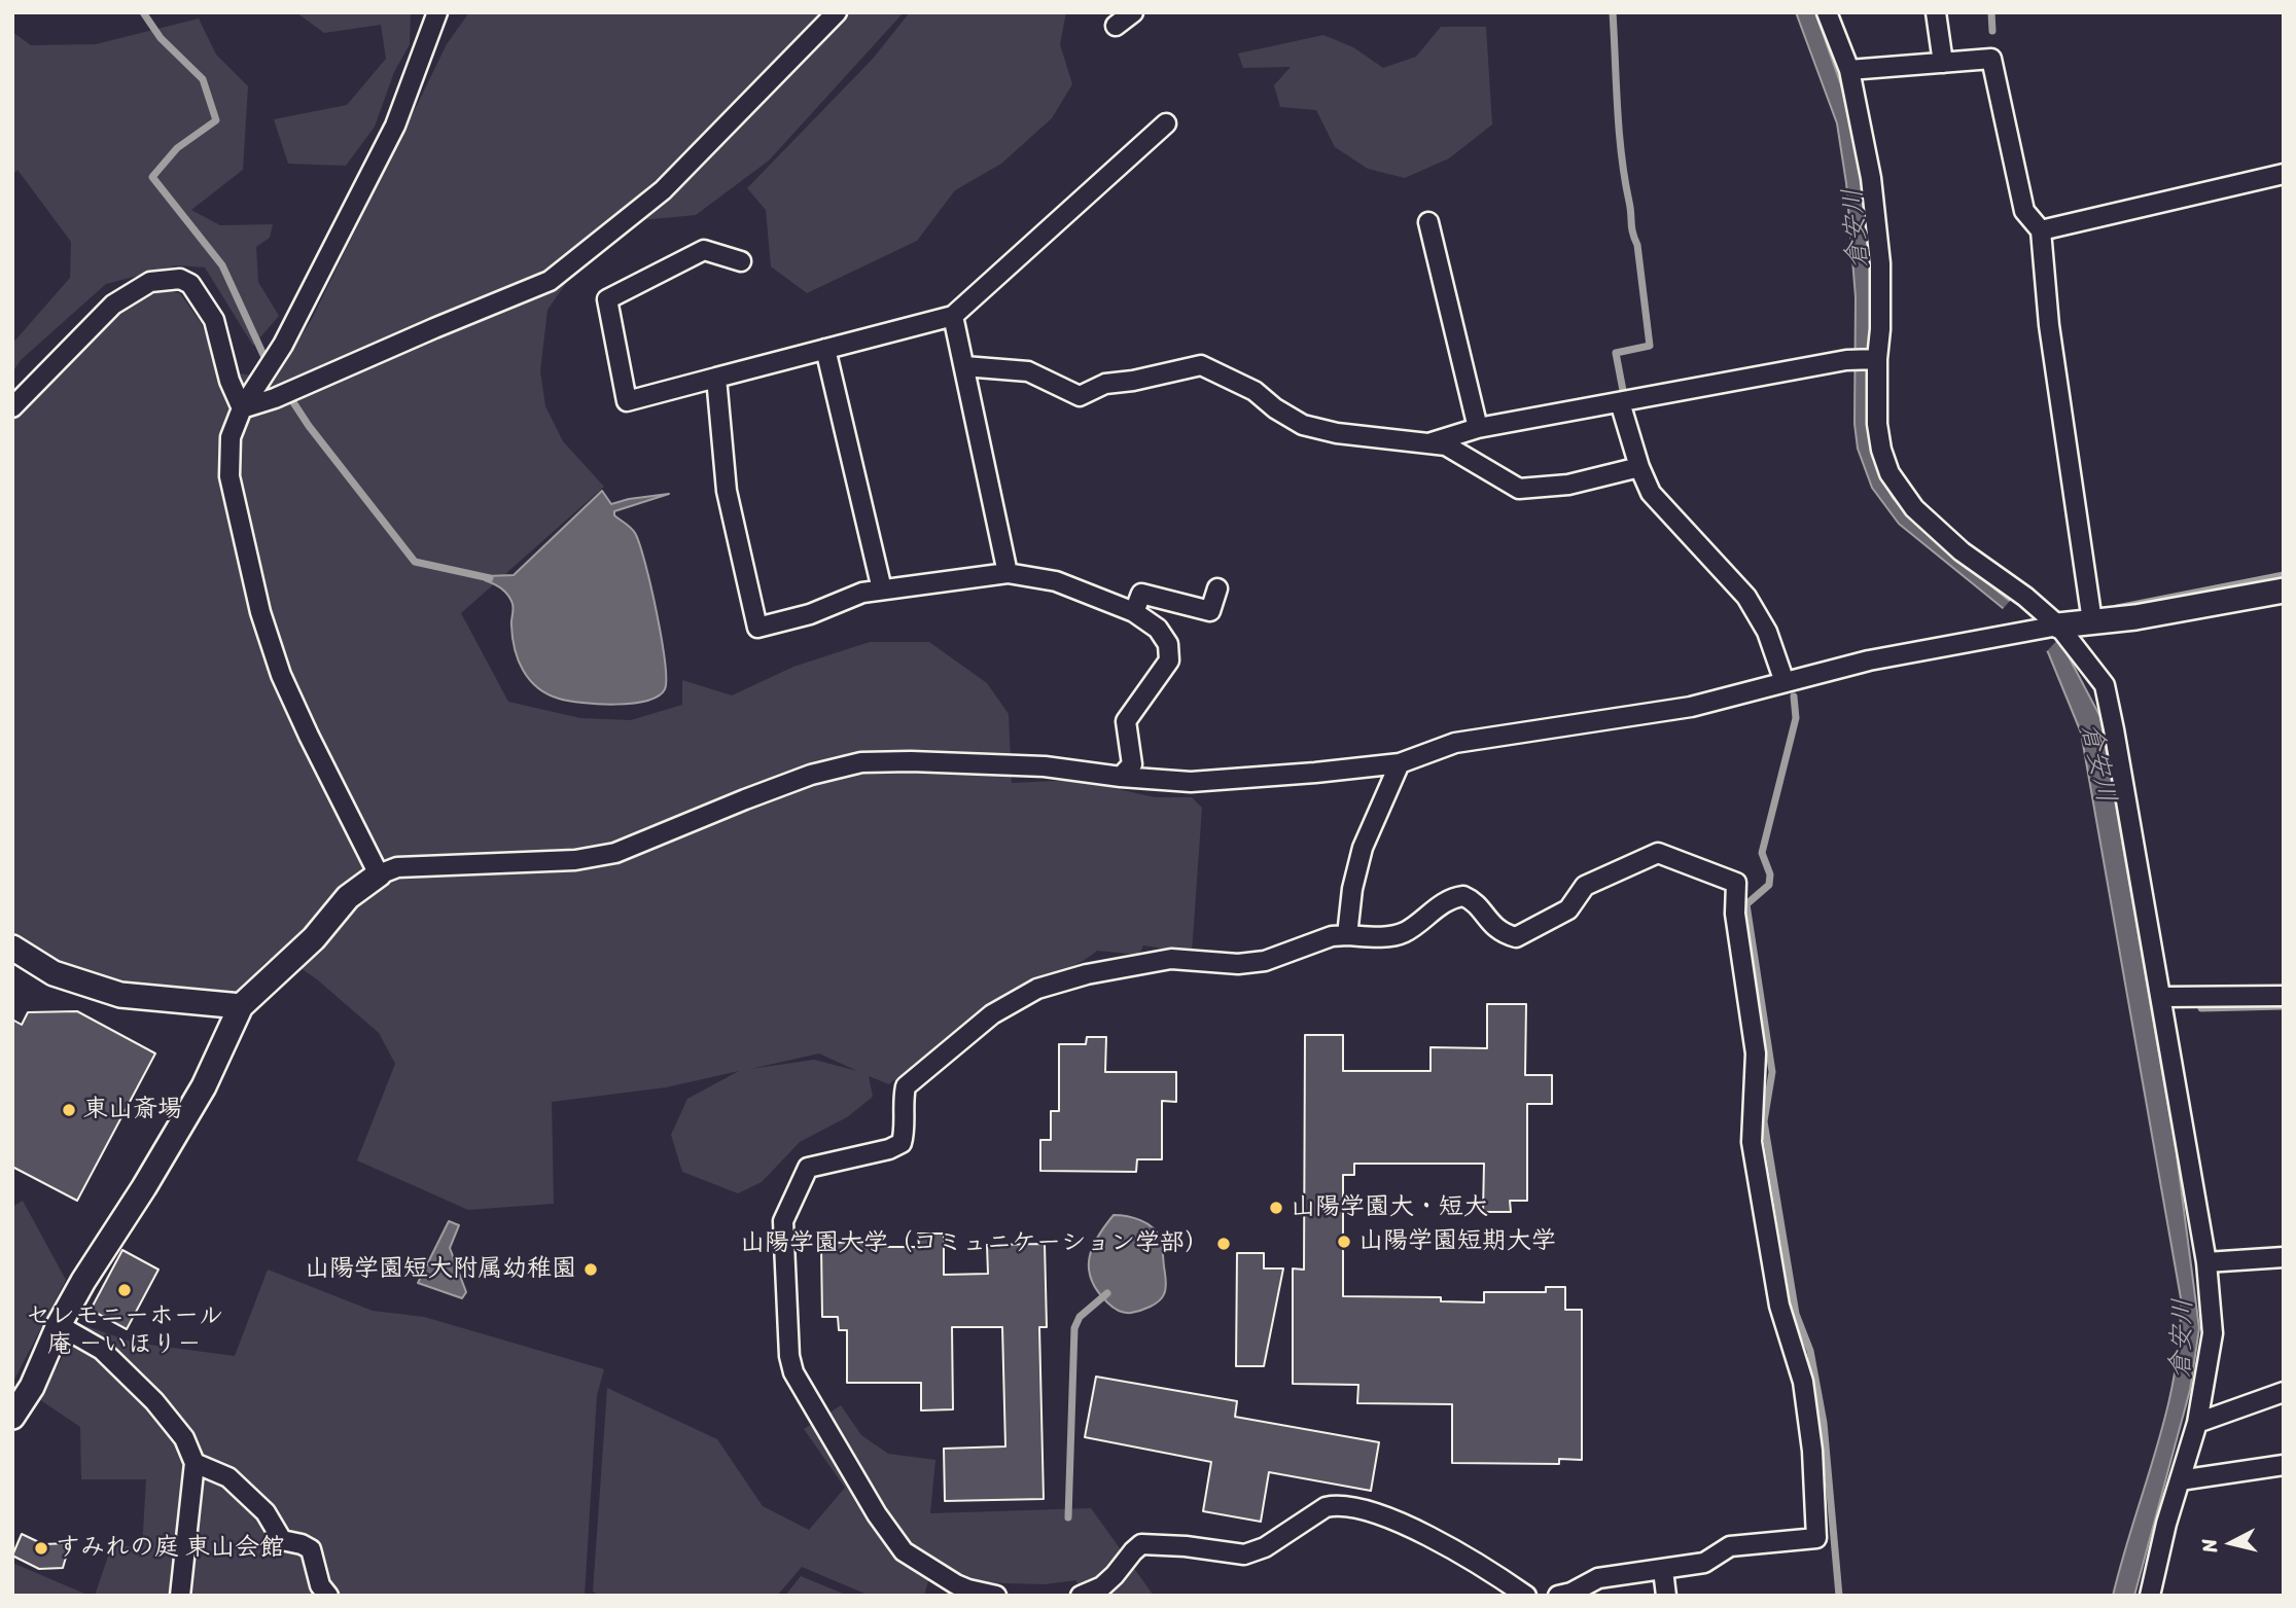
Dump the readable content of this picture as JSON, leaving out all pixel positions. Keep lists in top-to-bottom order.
{
  "water": ["倉安川"],
  "places": [
    "東山斎場",
    "山陽学園大・短大",
    "山陽学園短期大学",
    "山陽学園大学（コミュニケーション学部）",
    "山陽学園短大附属幼稚園",
    "セレモニーホール 庵 －いほり－",
    "すみれの庭 東山会館"
  ],
  "north": "left"
}
